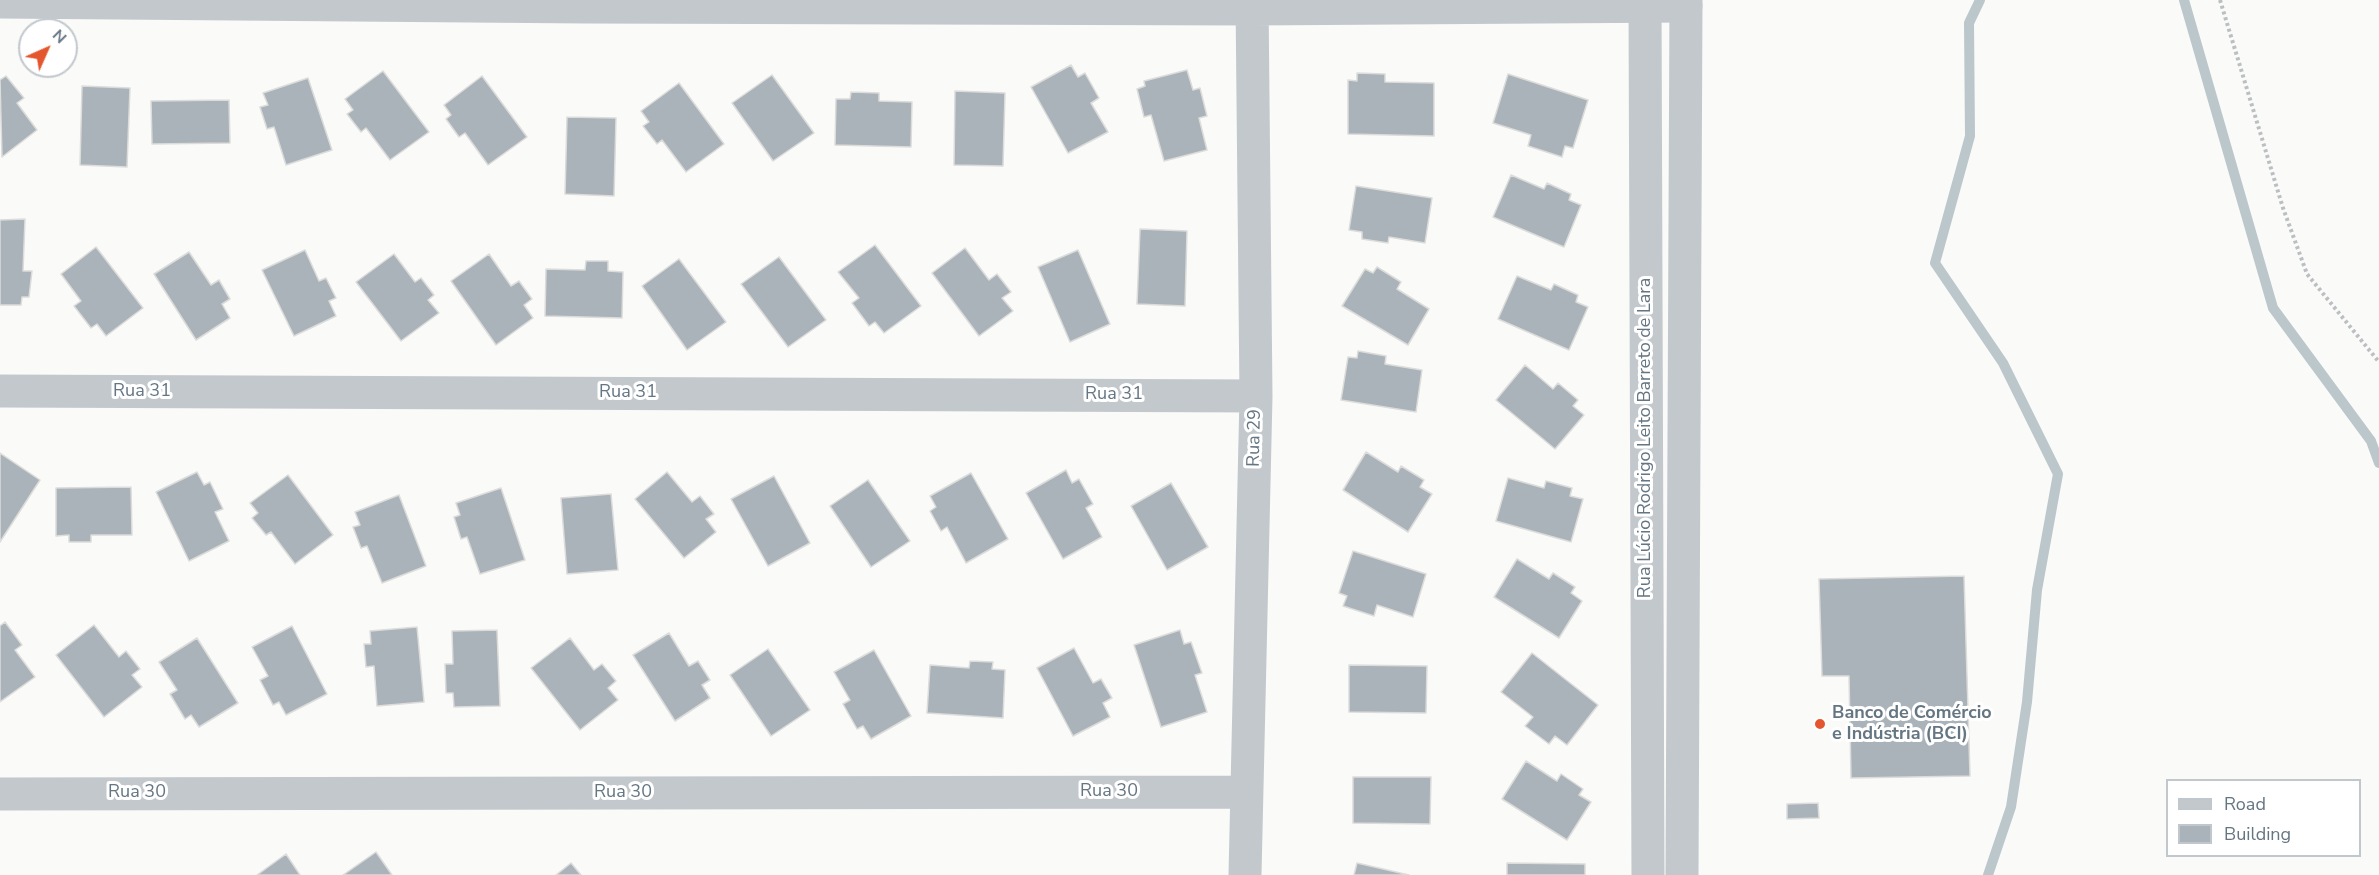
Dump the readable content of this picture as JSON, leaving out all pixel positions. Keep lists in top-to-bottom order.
{
  "streets": {
    "street": [
      "Rua 31",
      "Rua 29",
      "Rua Lúcio Rodrigo Leito Barreto de Lara",
      "Rua 30"
    ]
  },
  "crossings": [
    ["Rua 31", "Rua 29"],
    ["Rua 29", "Rua 30"]
  ],
  "places": ["Banco de Comércio e Indústria (BCI)"],
  "legend": ["Road", "Building"],
  "north": "top right"
}
